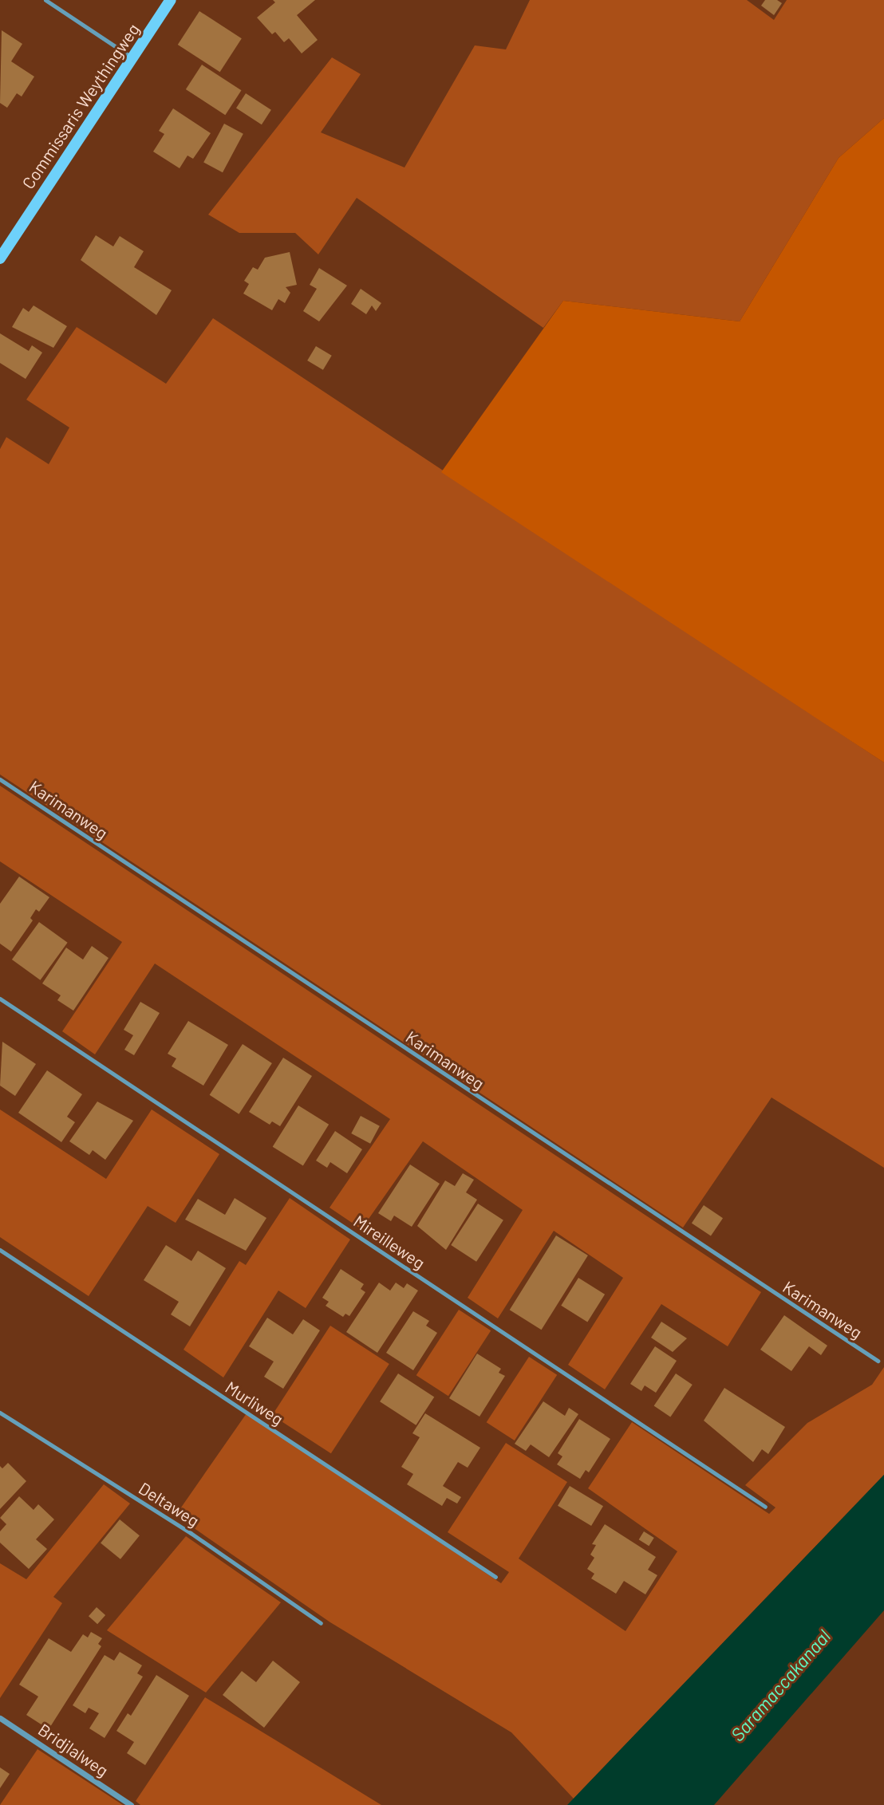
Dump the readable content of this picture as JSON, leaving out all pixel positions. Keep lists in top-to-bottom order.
{
  "streets": {
    "main road": ["Commissaris Weythingweg"],
    "street": ["Bridjlalweg"],
    "lane": [
      "Karimanweg",
      "Mireilleweg",
      "Murliweg",
      "Deltaweg"
    ]
  },
  "water": ["Saramaccakanaal"]
}
